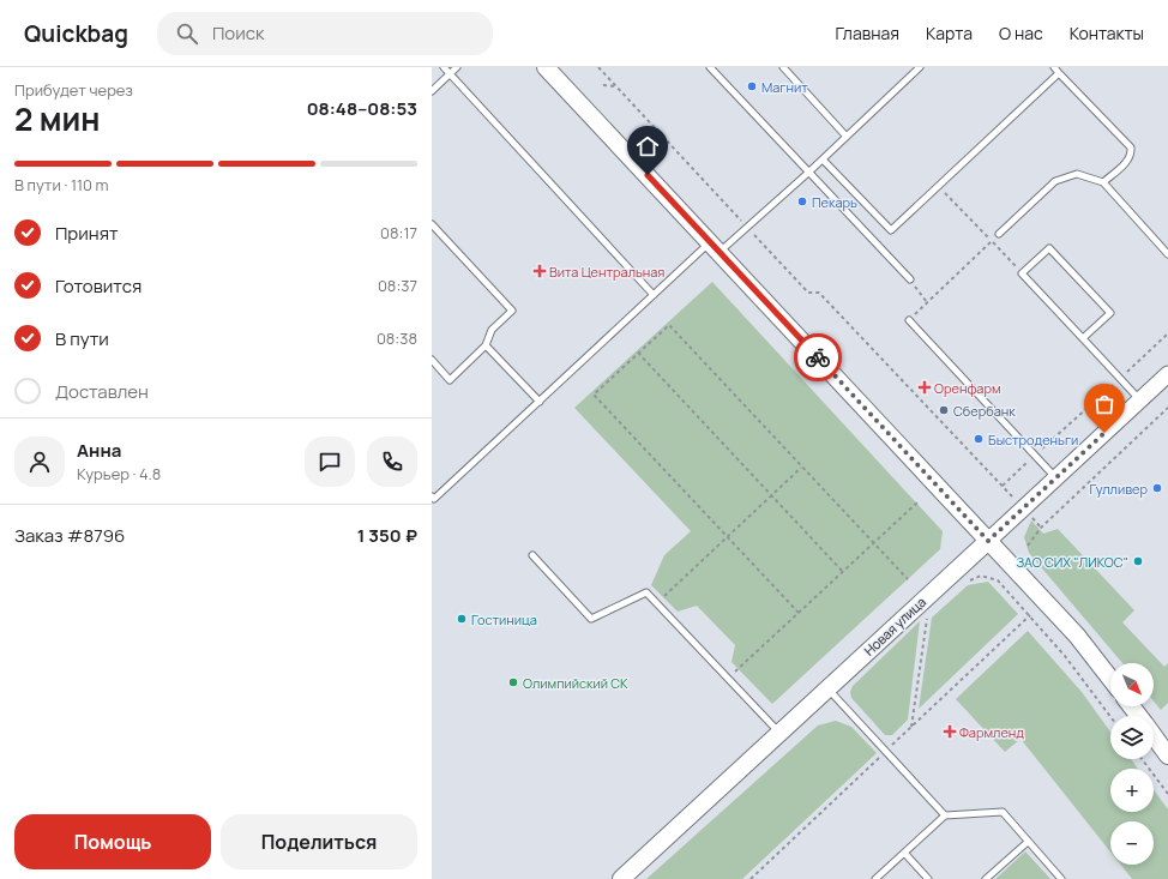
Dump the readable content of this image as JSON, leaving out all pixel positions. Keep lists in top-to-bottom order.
{
  "streets": {
    "main road": ["Новая улица"]
  },
  "places": {
    "other": [
      "Магнит",
      "Пекарь",
      "Сбербанк",
      "Быстроденьги",
      "Гулливер",
      "ЗАО СИХ \"ЛИКОС\"",
      "Гостиница",
      "Олимпийский СК"
    ],
    "health": ["Вита Центральная", "Оренфарм", "Фармленд"]
  },
  "north": "bottom right",
  "page": {
    "header": "Quickbag",
    "search": "Поиск",
    "nav": [
      "Главная",
      "Карта",
      "О нас",
      "Контакты"
    ],
    "heading": ["2 мин", "Прибудет через", "08:48–08:53"],
    "panel": [
      "Анна",
      "Курьер · 4.8",
      "Заказ #8796",
      "1 350 ₽"
    ],
    "bar": "В пути · 110 m",
    "list": [
      ["Принят", "08:17"],
      ["Готовится", "08:37"],
      ["В пути", "08:38"],
      "Доставлен"
    ],
    "map_buttons": ["+", "−"],
    "buttons": ["Помощь", "Поделиться"]
  }
}
